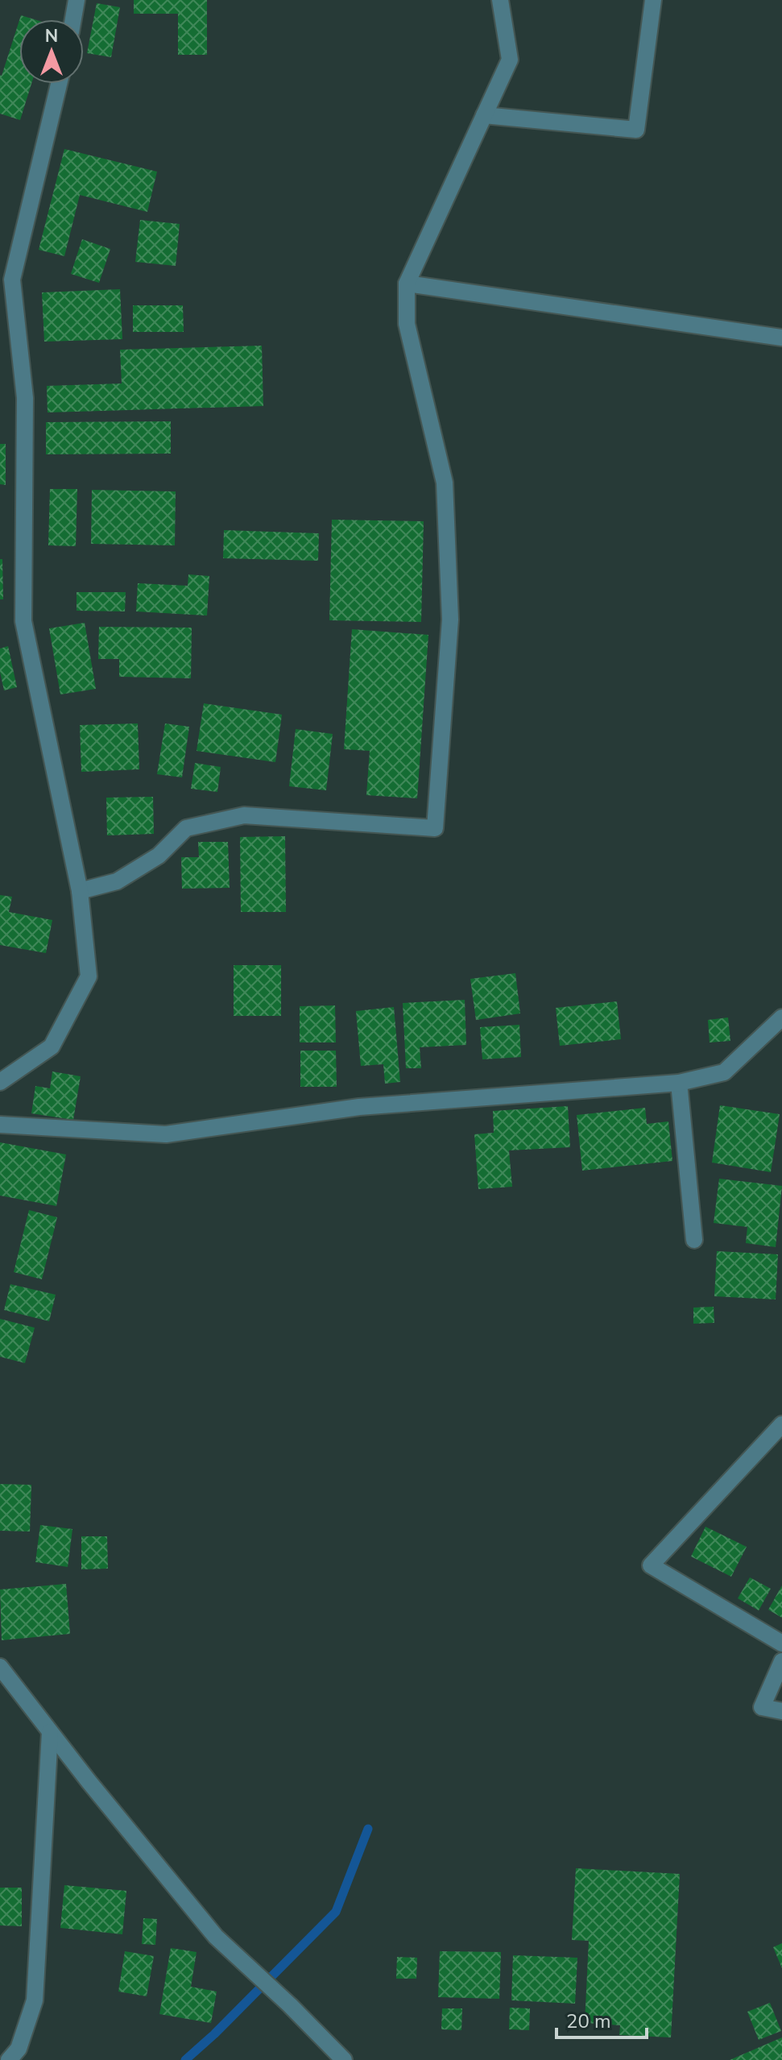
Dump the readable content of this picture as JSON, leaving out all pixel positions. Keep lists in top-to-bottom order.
{
  "scale_bar": "20 m",
  "north": "top"
}
